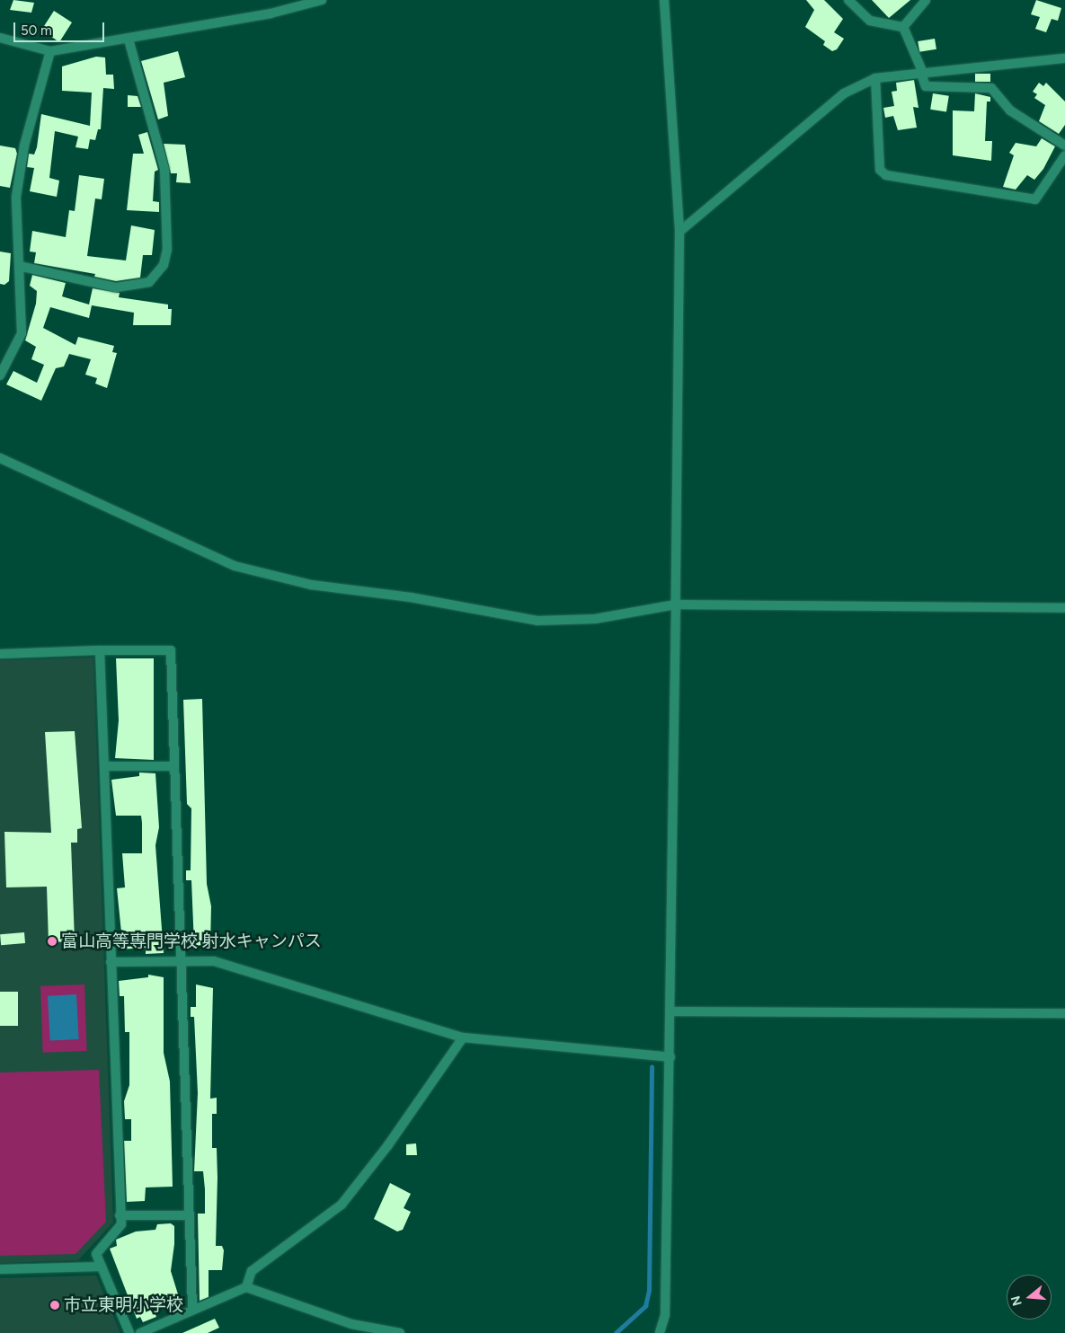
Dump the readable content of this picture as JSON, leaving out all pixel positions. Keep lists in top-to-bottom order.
{
  "places": ["富山高等専門学校 射水キャンパス", "市立東明小学校"],
  "scale_bar": "50 m",
  "north": "left"
}
